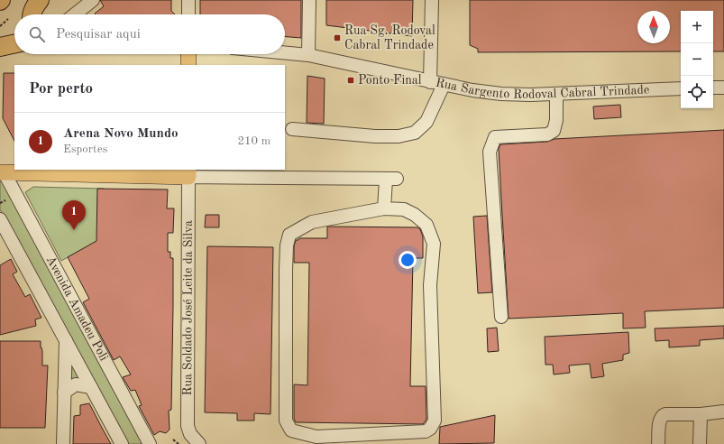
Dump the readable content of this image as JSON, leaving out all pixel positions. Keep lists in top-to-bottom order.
{
  "streets": {
    "street": ["Rua Sargento Rodoval Cabral Trindade", "Avenida Amadeu Poli", "Rua Soldado José Leite da Silva"]
  },
  "places": {
    "transit": ["Rua Sg. Rodoval Cabral Trindade", "Ponto Final"]
  },
  "north": "top",
  "page": {
    "map_buttons": ["+", "−"],
    "search": "Pesquisar aqui",
    "heading": "Por perto",
    "list": [
      {
        "mark": "1",
        "name": "Arena Novo Mundo",
        "note": "Esportes",
        "value": "210 m"
      }
    ],
    "pins": "1"
  }
}
